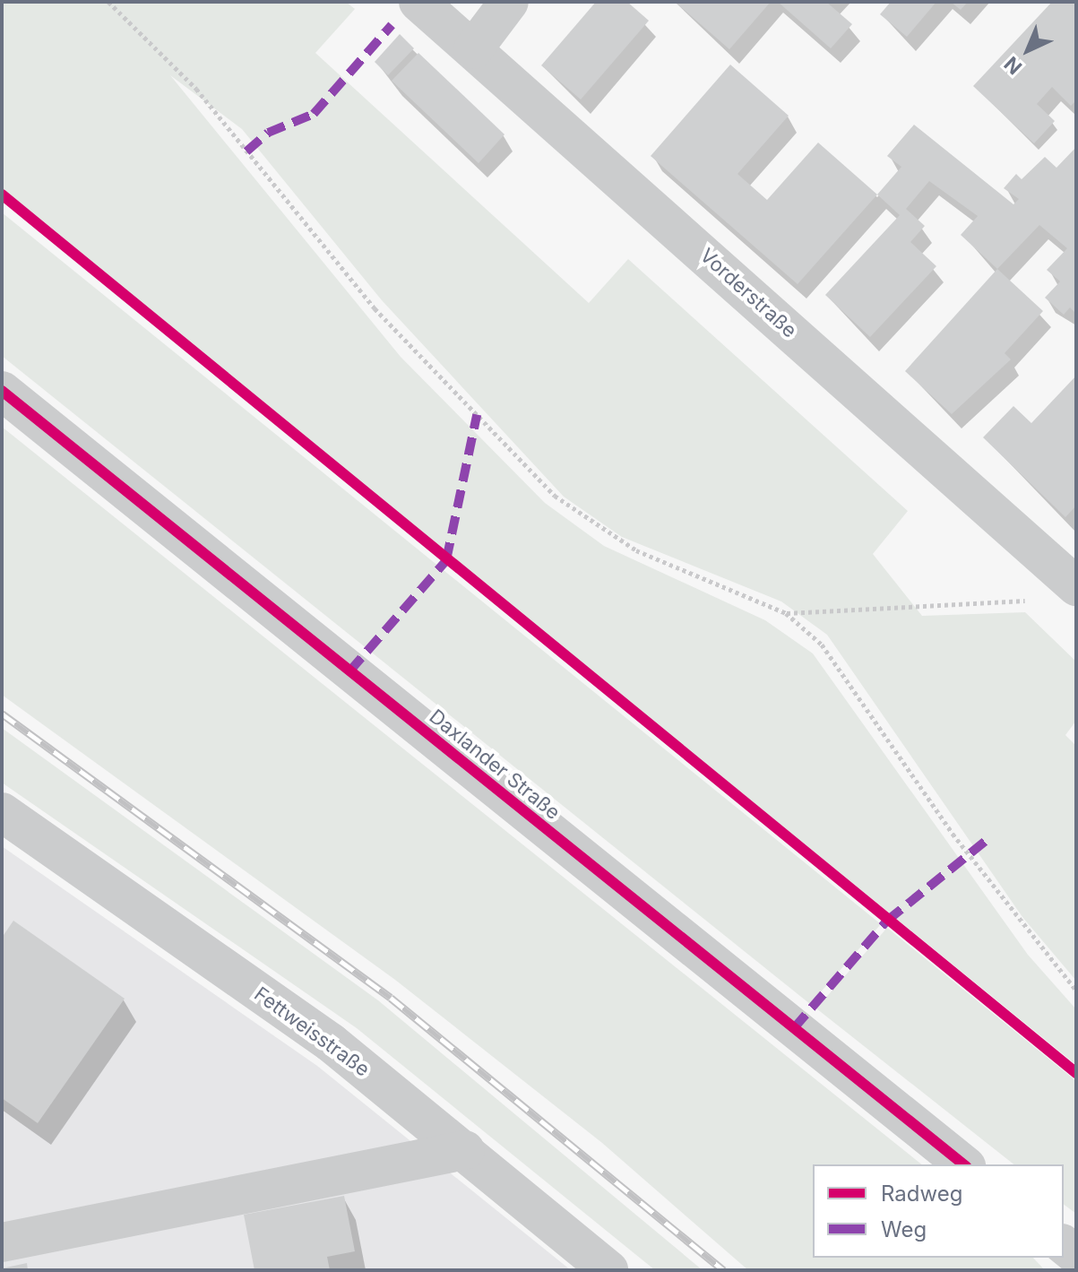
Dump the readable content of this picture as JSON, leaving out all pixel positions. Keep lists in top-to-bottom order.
{
  "streets": {
    "street": ["Vorderstraße", "Daxlander Straße", "Fettweisstraße"]
  },
  "legend": ["Radweg", "Weg"],
  "north": "bottom left"
}
